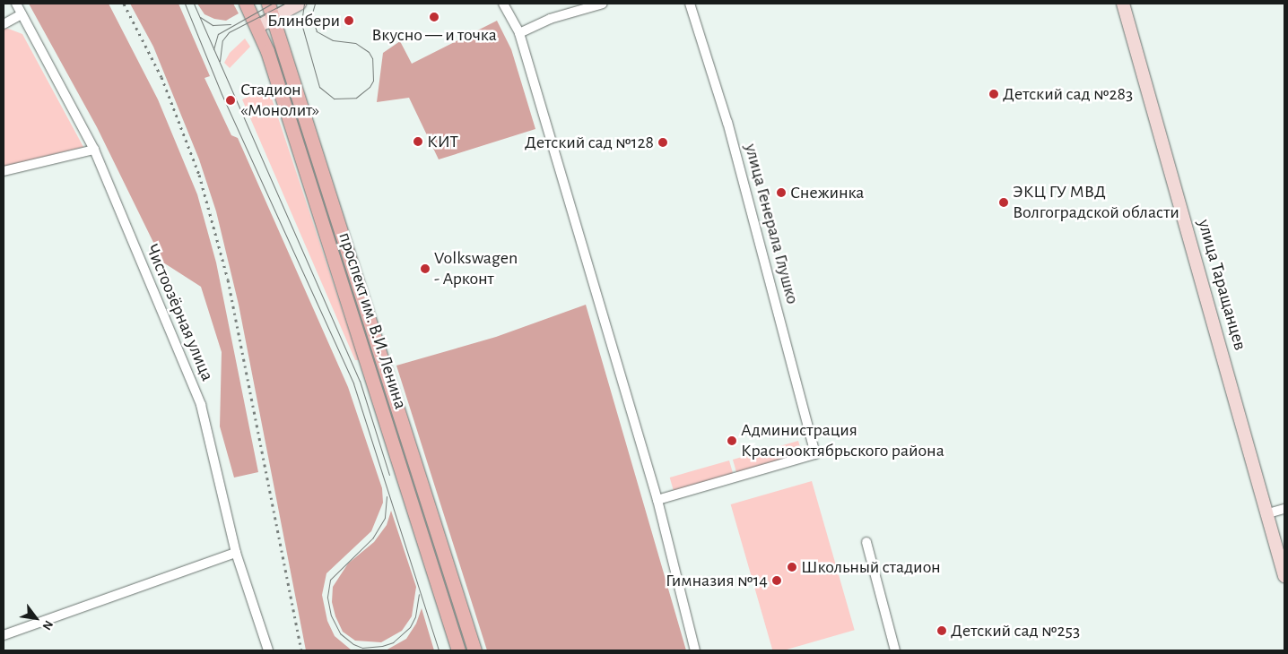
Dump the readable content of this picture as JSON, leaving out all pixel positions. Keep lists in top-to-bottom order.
{
  "streets": {
    "main road": ["проспект им. В.И. Ленина"],
    "street": ["улица Генерала Глушко", "улица Таращанцев", "Чистоозёрная улица"]
  },
  "places": [
    "Вкусно — и точка",
    "Блинбери",
    "Детский сад №283",
    "Стадион «Монолит»",
    "КИТ",
    "Детский сад №128",
    "Снежинка",
    "ЭКЦ ГУ МВД Волгоградской области",
    "Volkswagen - Арконт",
    "Администрация Краснооктябрьского района",
    "Школьный стадион",
    "Гимназия №14",
    "Детский сад №253"
  ],
  "north": "bottom right"
}
